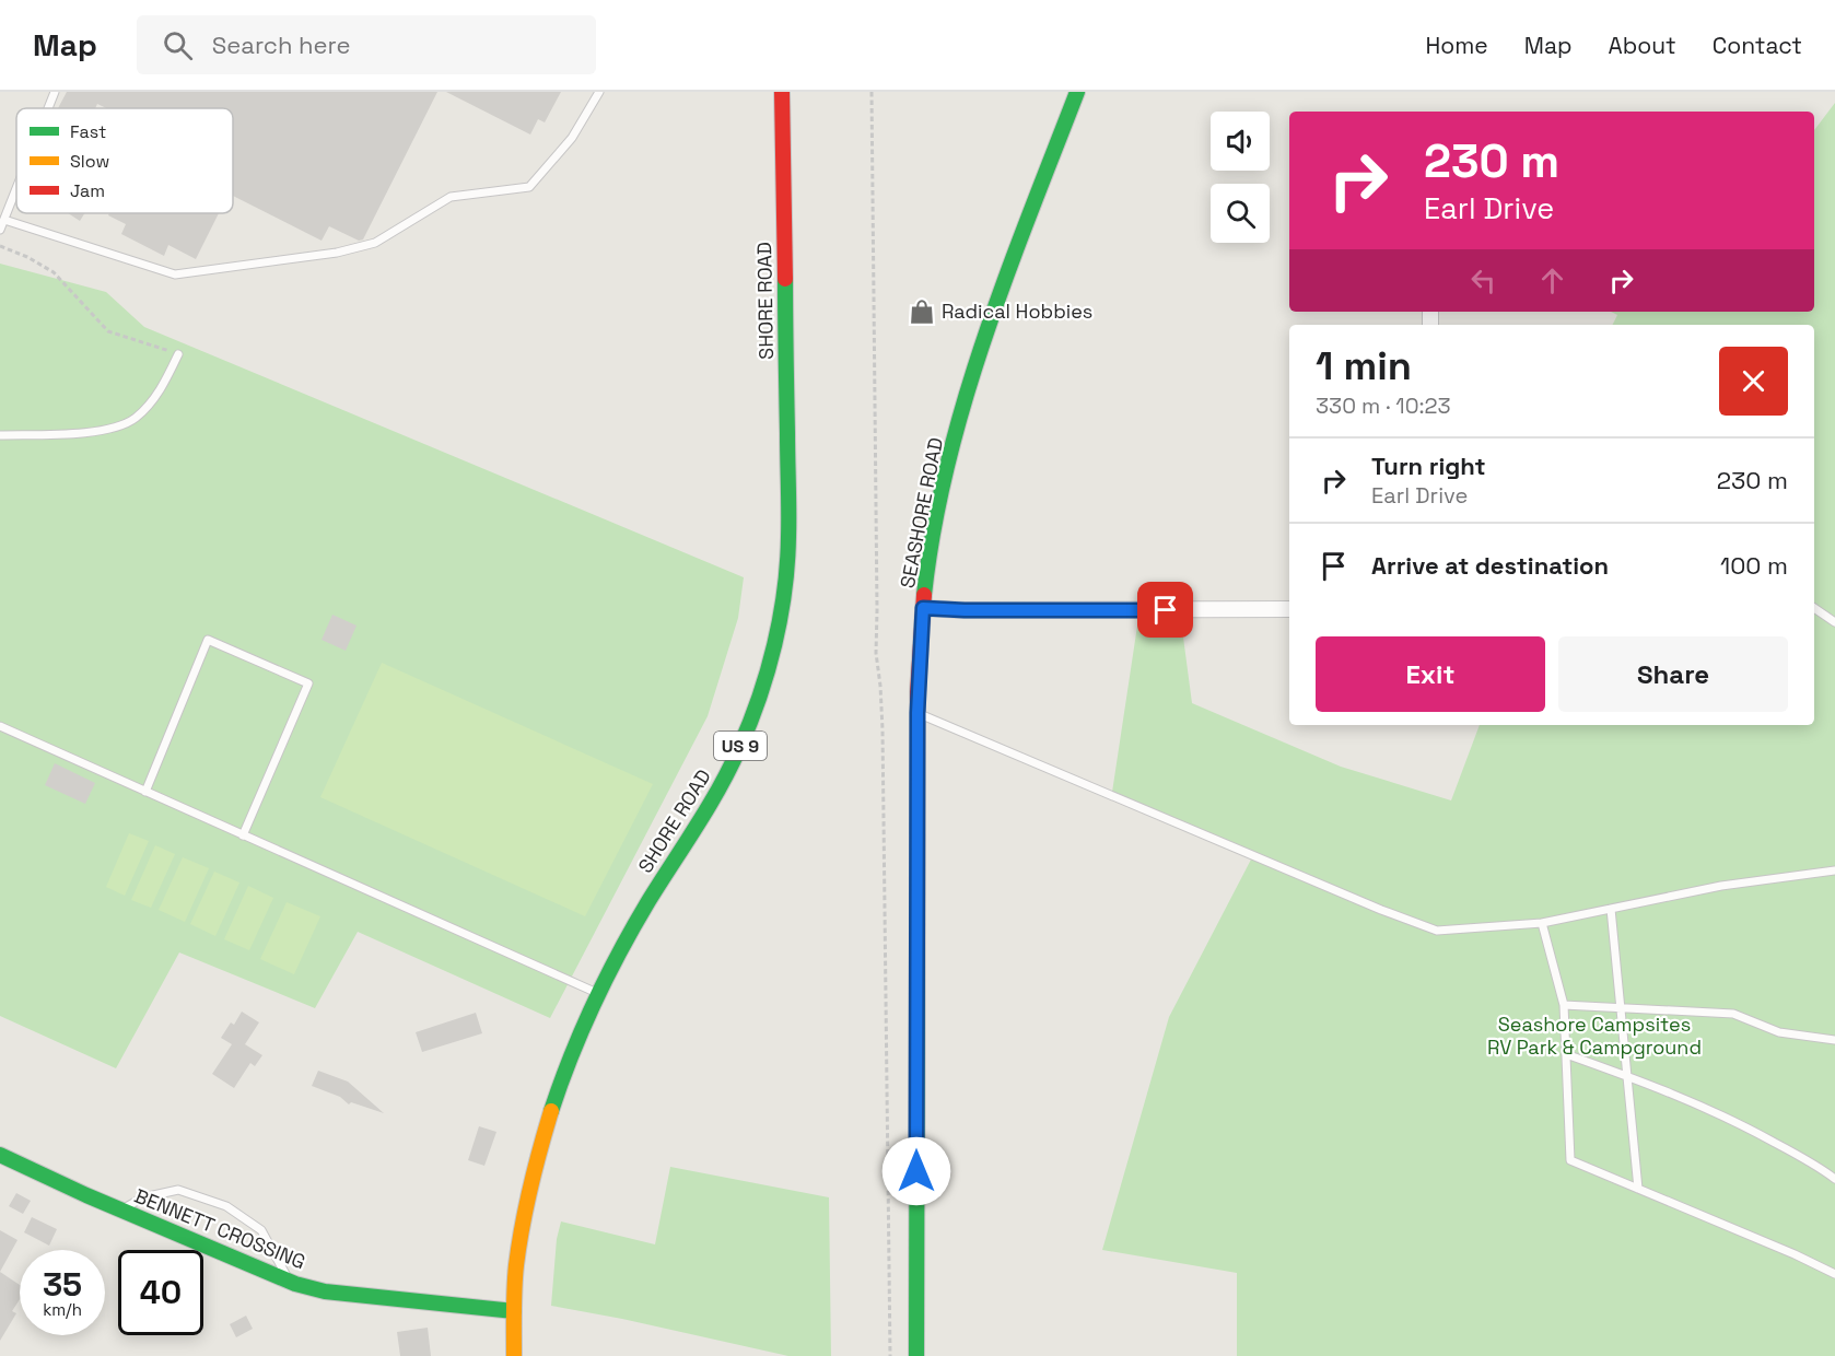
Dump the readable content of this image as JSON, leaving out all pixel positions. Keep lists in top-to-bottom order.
{
  "streets": {
    "street": [
      "SHORE ROAD",
      "SEASHORE ROAD",
      "US 9",
      "BENNETT CROSSING"
    ]
  },
  "crossings": [
    ["SHORE ROAD", "BENNETT CROSSING"]
  ],
  "parks": ["Seashore Campsites RV Park & Campground"],
  "places": {
    "shop": ["Radical Hobbies"]
  },
  "legend": ["Fast", "Slow", "Jam"],
  "page": {
    "header": "Map",
    "search": "Search here",
    "nav": [
      "Home",
      "Map",
      "About",
      "Contact"
    ],
    "turn": ["230 m", "Earl Drive"],
    "heading": ["1 min", "330 m · 10:23"],
    "list": [
      {
        "name": "Turn right",
        "note": "Earl Drive",
        "value": "230 m"
      },
      {
        "name": "Arrive at destination",
        "value": "100 m"
      }
    ],
    "buttons": ["Exit", "Share"],
    "speed": "35 km/h",
    "limit": "40"
  }
}
